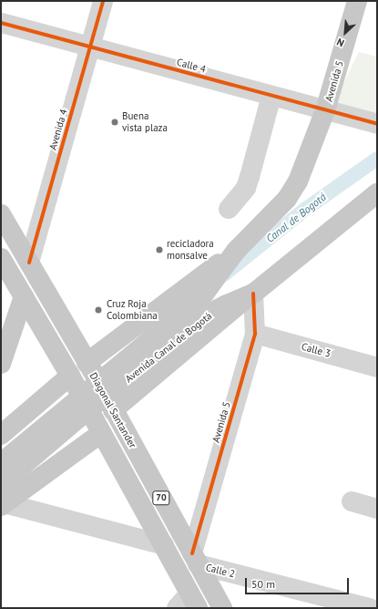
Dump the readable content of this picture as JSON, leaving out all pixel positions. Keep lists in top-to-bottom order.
{
  "streets": {
    "main road": [
      "Avenida 5",
      "Avenida Canal de Bogotá",
      "Diagonal Santander",
      "70"
    ],
    "street": [
      "Calle 4",
      "Avenida 4",
      "Calle 3",
      "Calle 2"
    ]
  },
  "crossings": [
    ["Calle 4", "Avenida 5"],
    ["Calle 4", "Avenida 4"],
    ["Avenida 5", "Avenida Canal de Bogotá"],
    ["Avenida 5", "Calle 3"],
    ["Avenida 5", "Diagonal Santander"],
    ["Avenida 5", "Calle 2"],
    ["Avenida 4", "Diagonal Santander"],
    ["Diagonal Santander", "Calle 2"]
  ],
  "water": ["Canal de Bogotá"],
  "places": ["Buena vista plaza", "recicladora monsalve", "Cruz Roja Colombiana"],
  "scale_bar": "50 m",
  "north": "bottom left"
}
